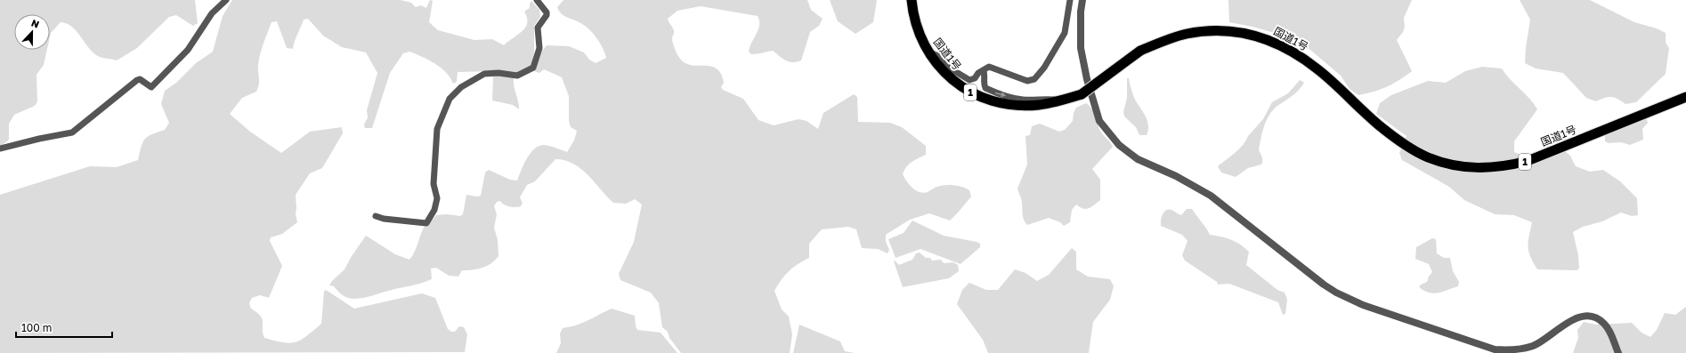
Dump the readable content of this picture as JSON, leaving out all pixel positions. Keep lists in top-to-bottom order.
{
  "streets": {
    "highway": ["国道1号", "1"]
  },
  "scale_bar": "100 m",
  "north": "top"
}
